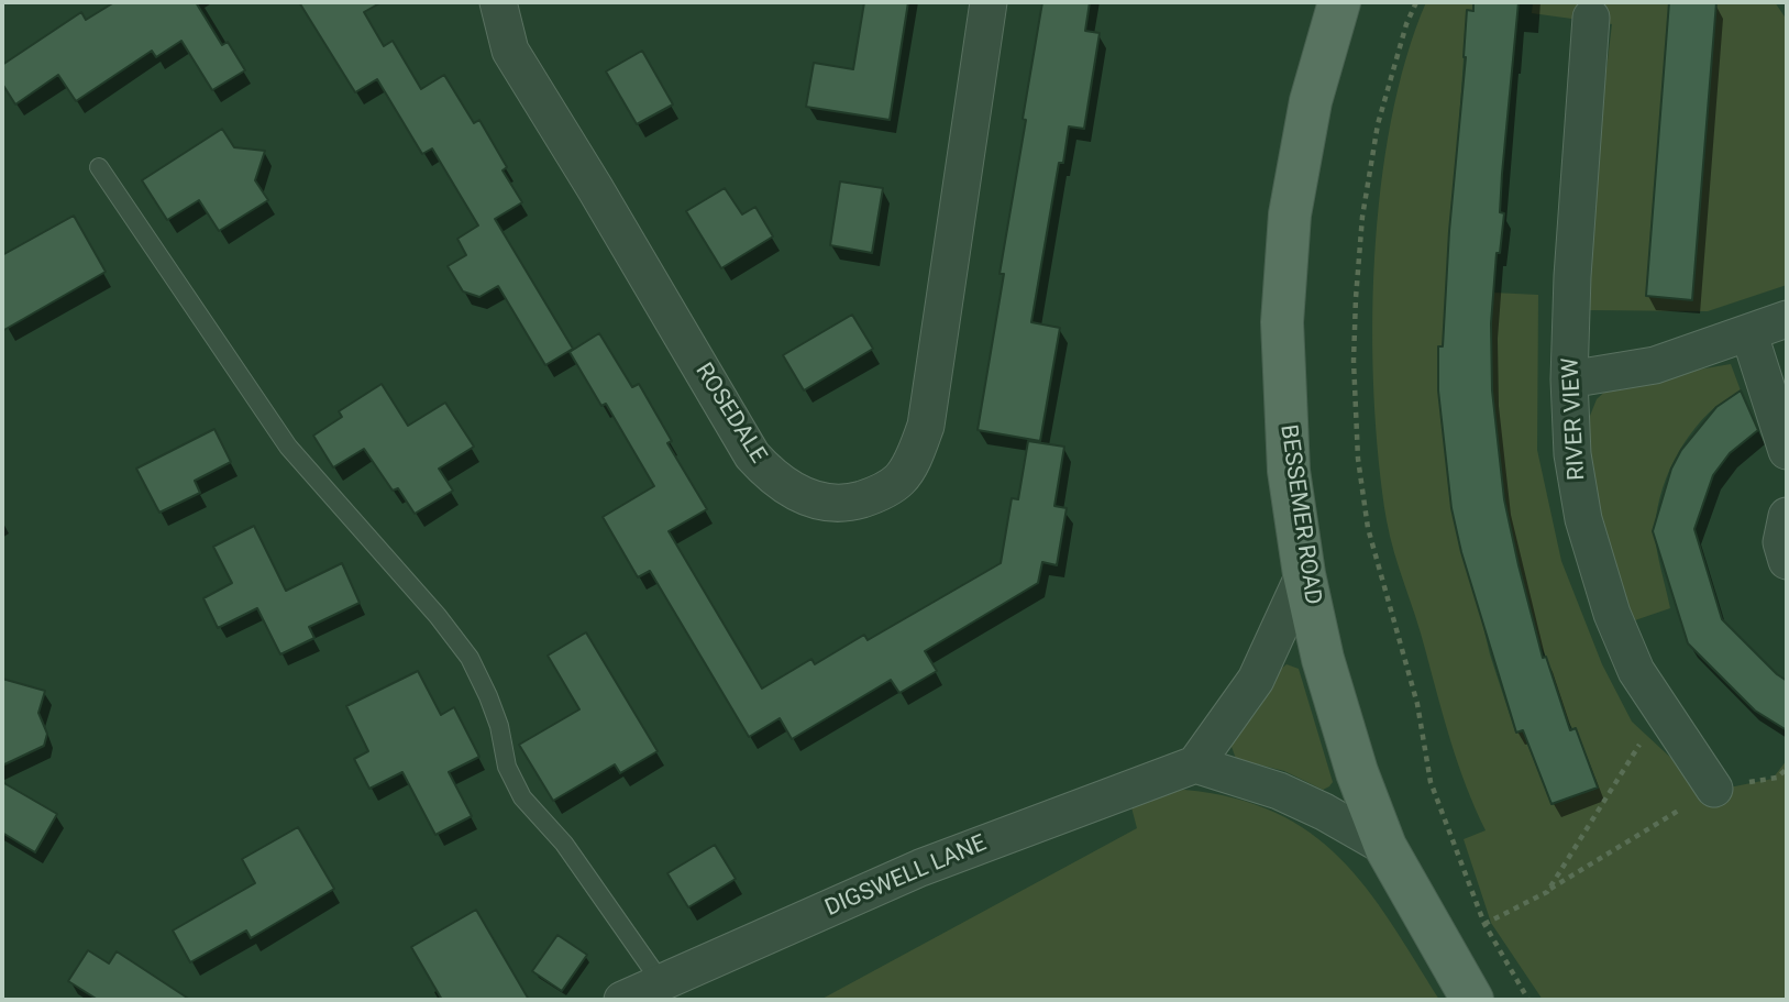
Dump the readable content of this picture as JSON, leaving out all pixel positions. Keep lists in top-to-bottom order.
{
  "streets": {
    "main road": ["BESSEMER ROAD"],
    "street": ["ROSEDALE", "RIVER VIEW", "DIGSWELL LANE"]
  }
}
